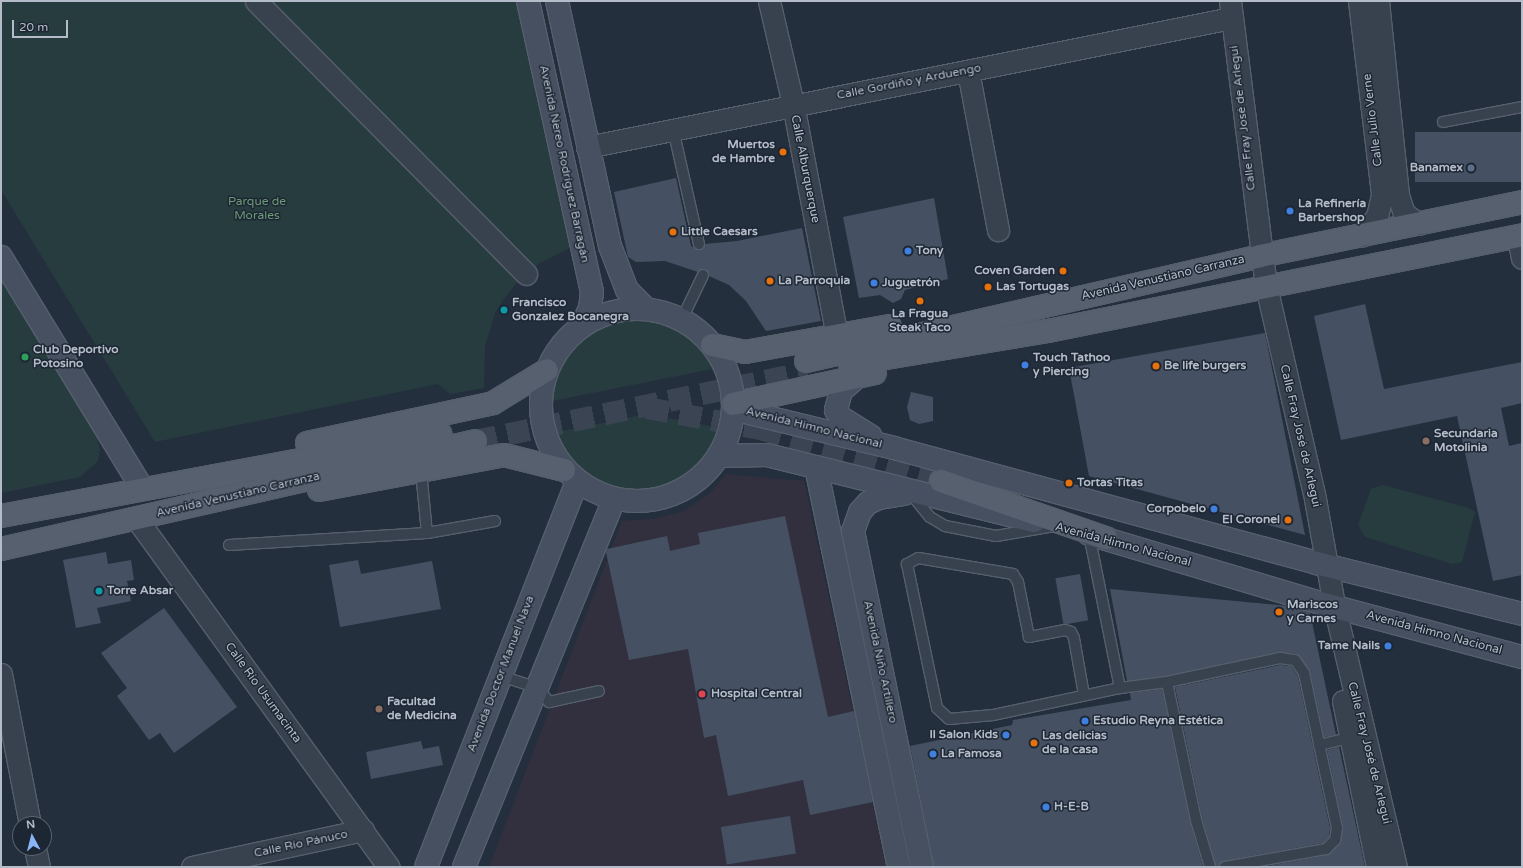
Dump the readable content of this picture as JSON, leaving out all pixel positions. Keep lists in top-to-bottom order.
{
  "streets": {
    "main road": [
      "Avenida Nereo Rodríguez Barragán",
      "Avenida Venustiano Carranza",
      "Avenida Himno Nacional",
      "Avenida Niño Artillero",
      "Avenida Doctor Manuel Nava"
    ],
    "street": [
      "Calle Gordiño y Arduengo",
      "Calle Fray José de Arlegui",
      "Calle Julio Verne",
      "Calle Alburquerque",
      "Calle Río Usumacinta",
      "Calle Río Pánuco"
    ]
  },
  "crossings": [
    ["Calle Gordiño y Arduengo", "Calle Fray José de Arlegui"],
    ["Calle Gordiño y Arduengo", "Calle Alburquerque"],
    ["Calle Fray José de Arlegui", "Avenida Venustiano Carranza"],
    ["Calle Fray José de Arlegui", "Avenida Himno Nacional"],
    ["Calle Julio Verne", "Avenida Venustiano Carranza"],
    ["Avenida Venustiano Carranza", "Calle Río Usumacinta"],
    ["Avenida Himno Nacional", "Avenida Niño Artillero"],
    ["Calle Río Usumacinta", "Calle Río Pánuco"]
  ],
  "parks": ["Parque de Morales"],
  "places": [
    "Muertos de Hambre",
    "Banamex",
    "La Refinería Barbershop",
    "Little Caesars",
    "Tony",
    "Coven Garden",
    "La Parroquia",
    "Juguetrón",
    "Las Tortugas",
    "La Fragua Steak Taco",
    "Francisco Gonzalez Bocanegra",
    "Club Deportivo Potosino",
    "Touch Tathoo y Piercing",
    "Be life burgers",
    "Secundaria Motolinia",
    "Tortas Titas",
    "Corpobelo",
    "El Coronel",
    "Torre Absar",
    "Mariscos y Carnes",
    "Tame Nails",
    "Hospital Central",
    "Facultad de Medicina",
    "Estudio Reyna Estética",
    "Il Salon Kids",
    "Las delicias de la casa",
    "La Famosa",
    "H-E-B"
  ],
  "scale_bar": "20 m",
  "north": "top"
}
